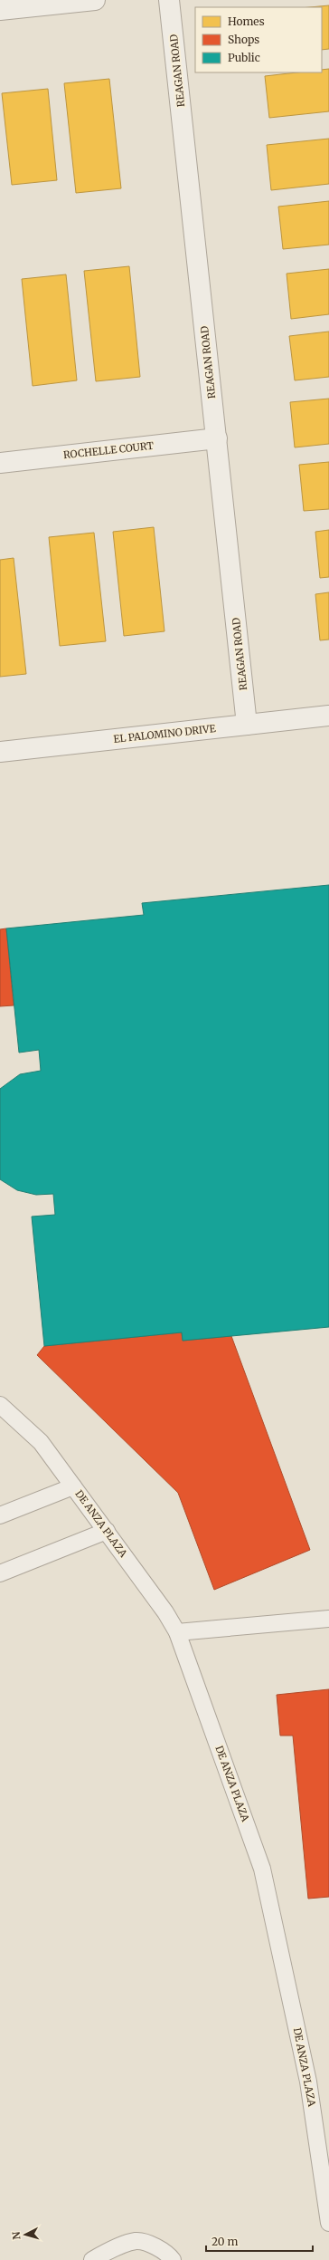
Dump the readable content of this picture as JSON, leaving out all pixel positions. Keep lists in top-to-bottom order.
{
  "streets": {
    "street": ["REAGAN ROAD", "ROCHELLE COURT", "EL PALOMINO DRIVE"],
    "lane": ["DE ANZA PLAZA"]
  },
  "crossings": [
    ["REAGAN ROAD", "ROCHELLE COURT"],
    ["REAGAN ROAD", "EL PALOMINO DRIVE"]
  ],
  "legend": ["Homes", "Shops", "Public"],
  "scale_bar": "20 m",
  "north": "left"
}
